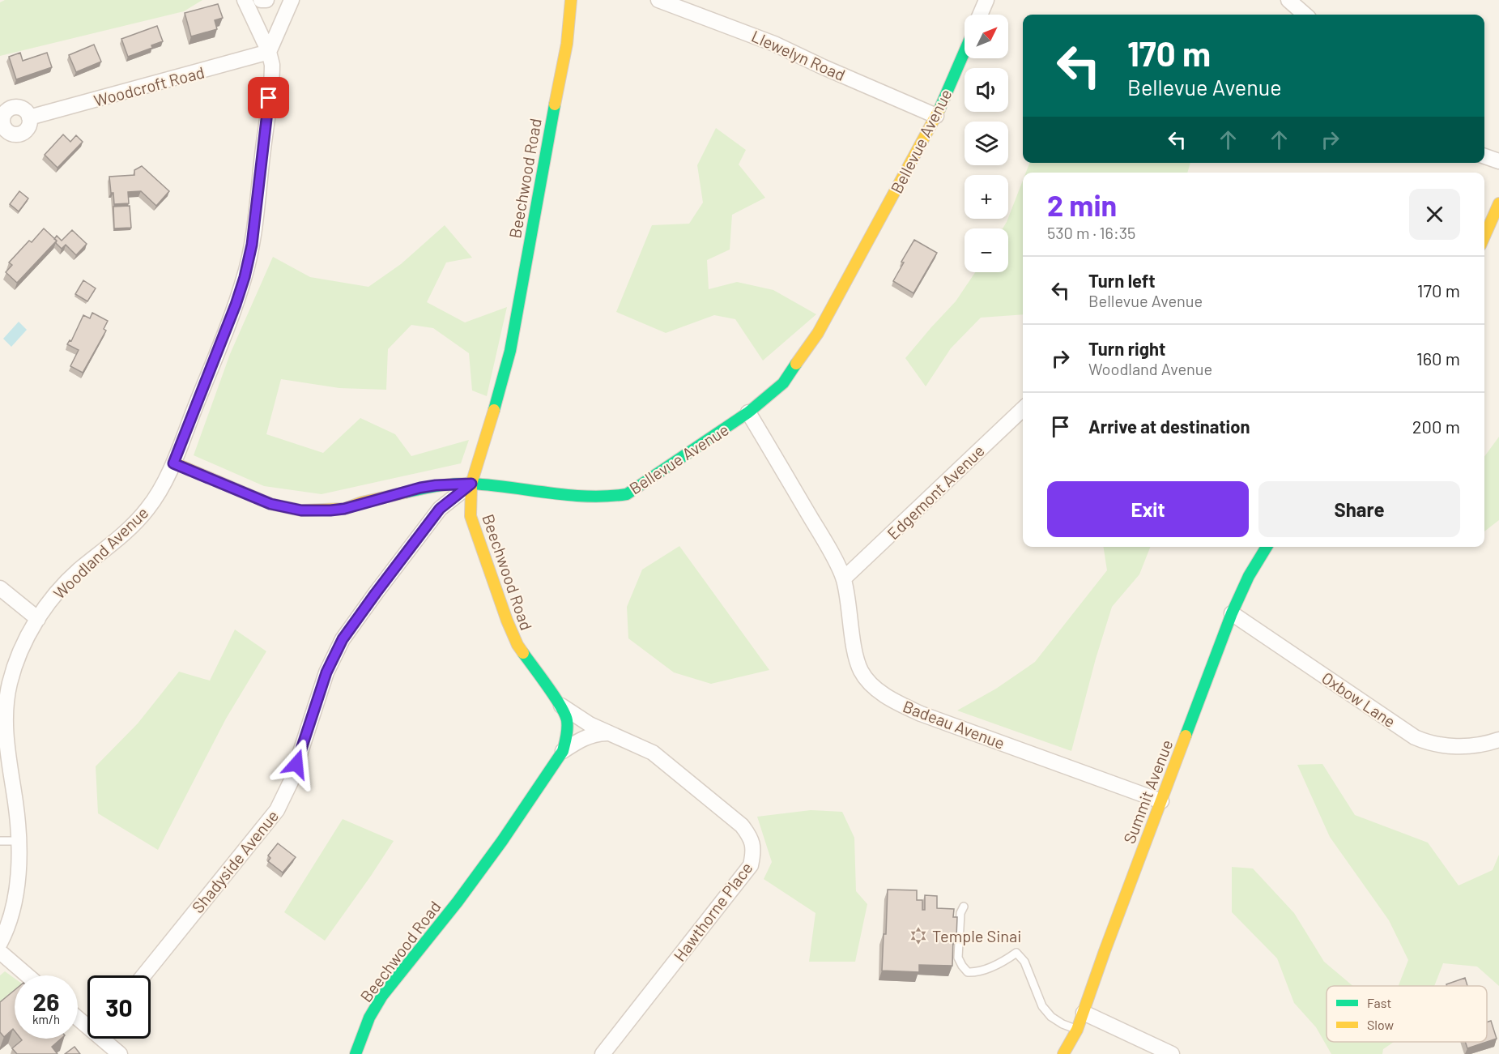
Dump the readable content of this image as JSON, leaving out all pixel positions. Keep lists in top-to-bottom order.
{
  "streets": {
    "street": [
      "Llewelyn Road",
      "Woodcroft Road",
      "Bellevue Avenue",
      "Beechwood Road",
      "Edgemont Avenue",
      "Woodland Avenue",
      "Oxbow Lane",
      "Badeau Avenue",
      "Summit Avenue",
      "Shadyside Avenue",
      "Hawthorne Place"
    ]
  },
  "crossings": [
    ["Llewelyn Road", "Bellevue Avenue"],
    ["Woodcroft Road", "Woodland Avenue"],
    ["Bellevue Avenue", "Beechwood Road"],
    ["Bellevue Avenue", "Woodland Avenue"],
    ["Bellevue Avenue", "Badeau Avenue"],
    ["Bellevue Avenue", "Shadyside Avenue"],
    ["Beechwood Road", "Shadyside Avenue"],
    ["Beechwood Road", "Hawthorne Place"],
    ["Edgemont Avenue", "Badeau Avenue"],
    ["Oxbow Lane", "Summit Avenue"],
    ["Badeau Avenue", "Summit Avenue"]
  ],
  "places": {
    "synagogue": ["Temple Sinai"]
  },
  "legend": ["Fast", "Slow"],
  "north": "top right",
  "page": {
    "map_buttons": ["+", "−"],
    "turn": ["170 m", "Bellevue Avenue"],
    "heading": ["2 min", "530 m · 16:35"],
    "list": [
      {
        "name": "Turn left",
        "note": "Bellevue Avenue",
        "value": "170 m"
      },
      {
        "name": "Turn right",
        "note": "Woodland Avenue",
        "value": "160 m"
      },
      {
        "name": "Arrive at destination",
        "value": "200 m"
      }
    ],
    "buttons": ["Exit", "Share"],
    "speed": "26 km/h",
    "limit": "30"
  }
}
